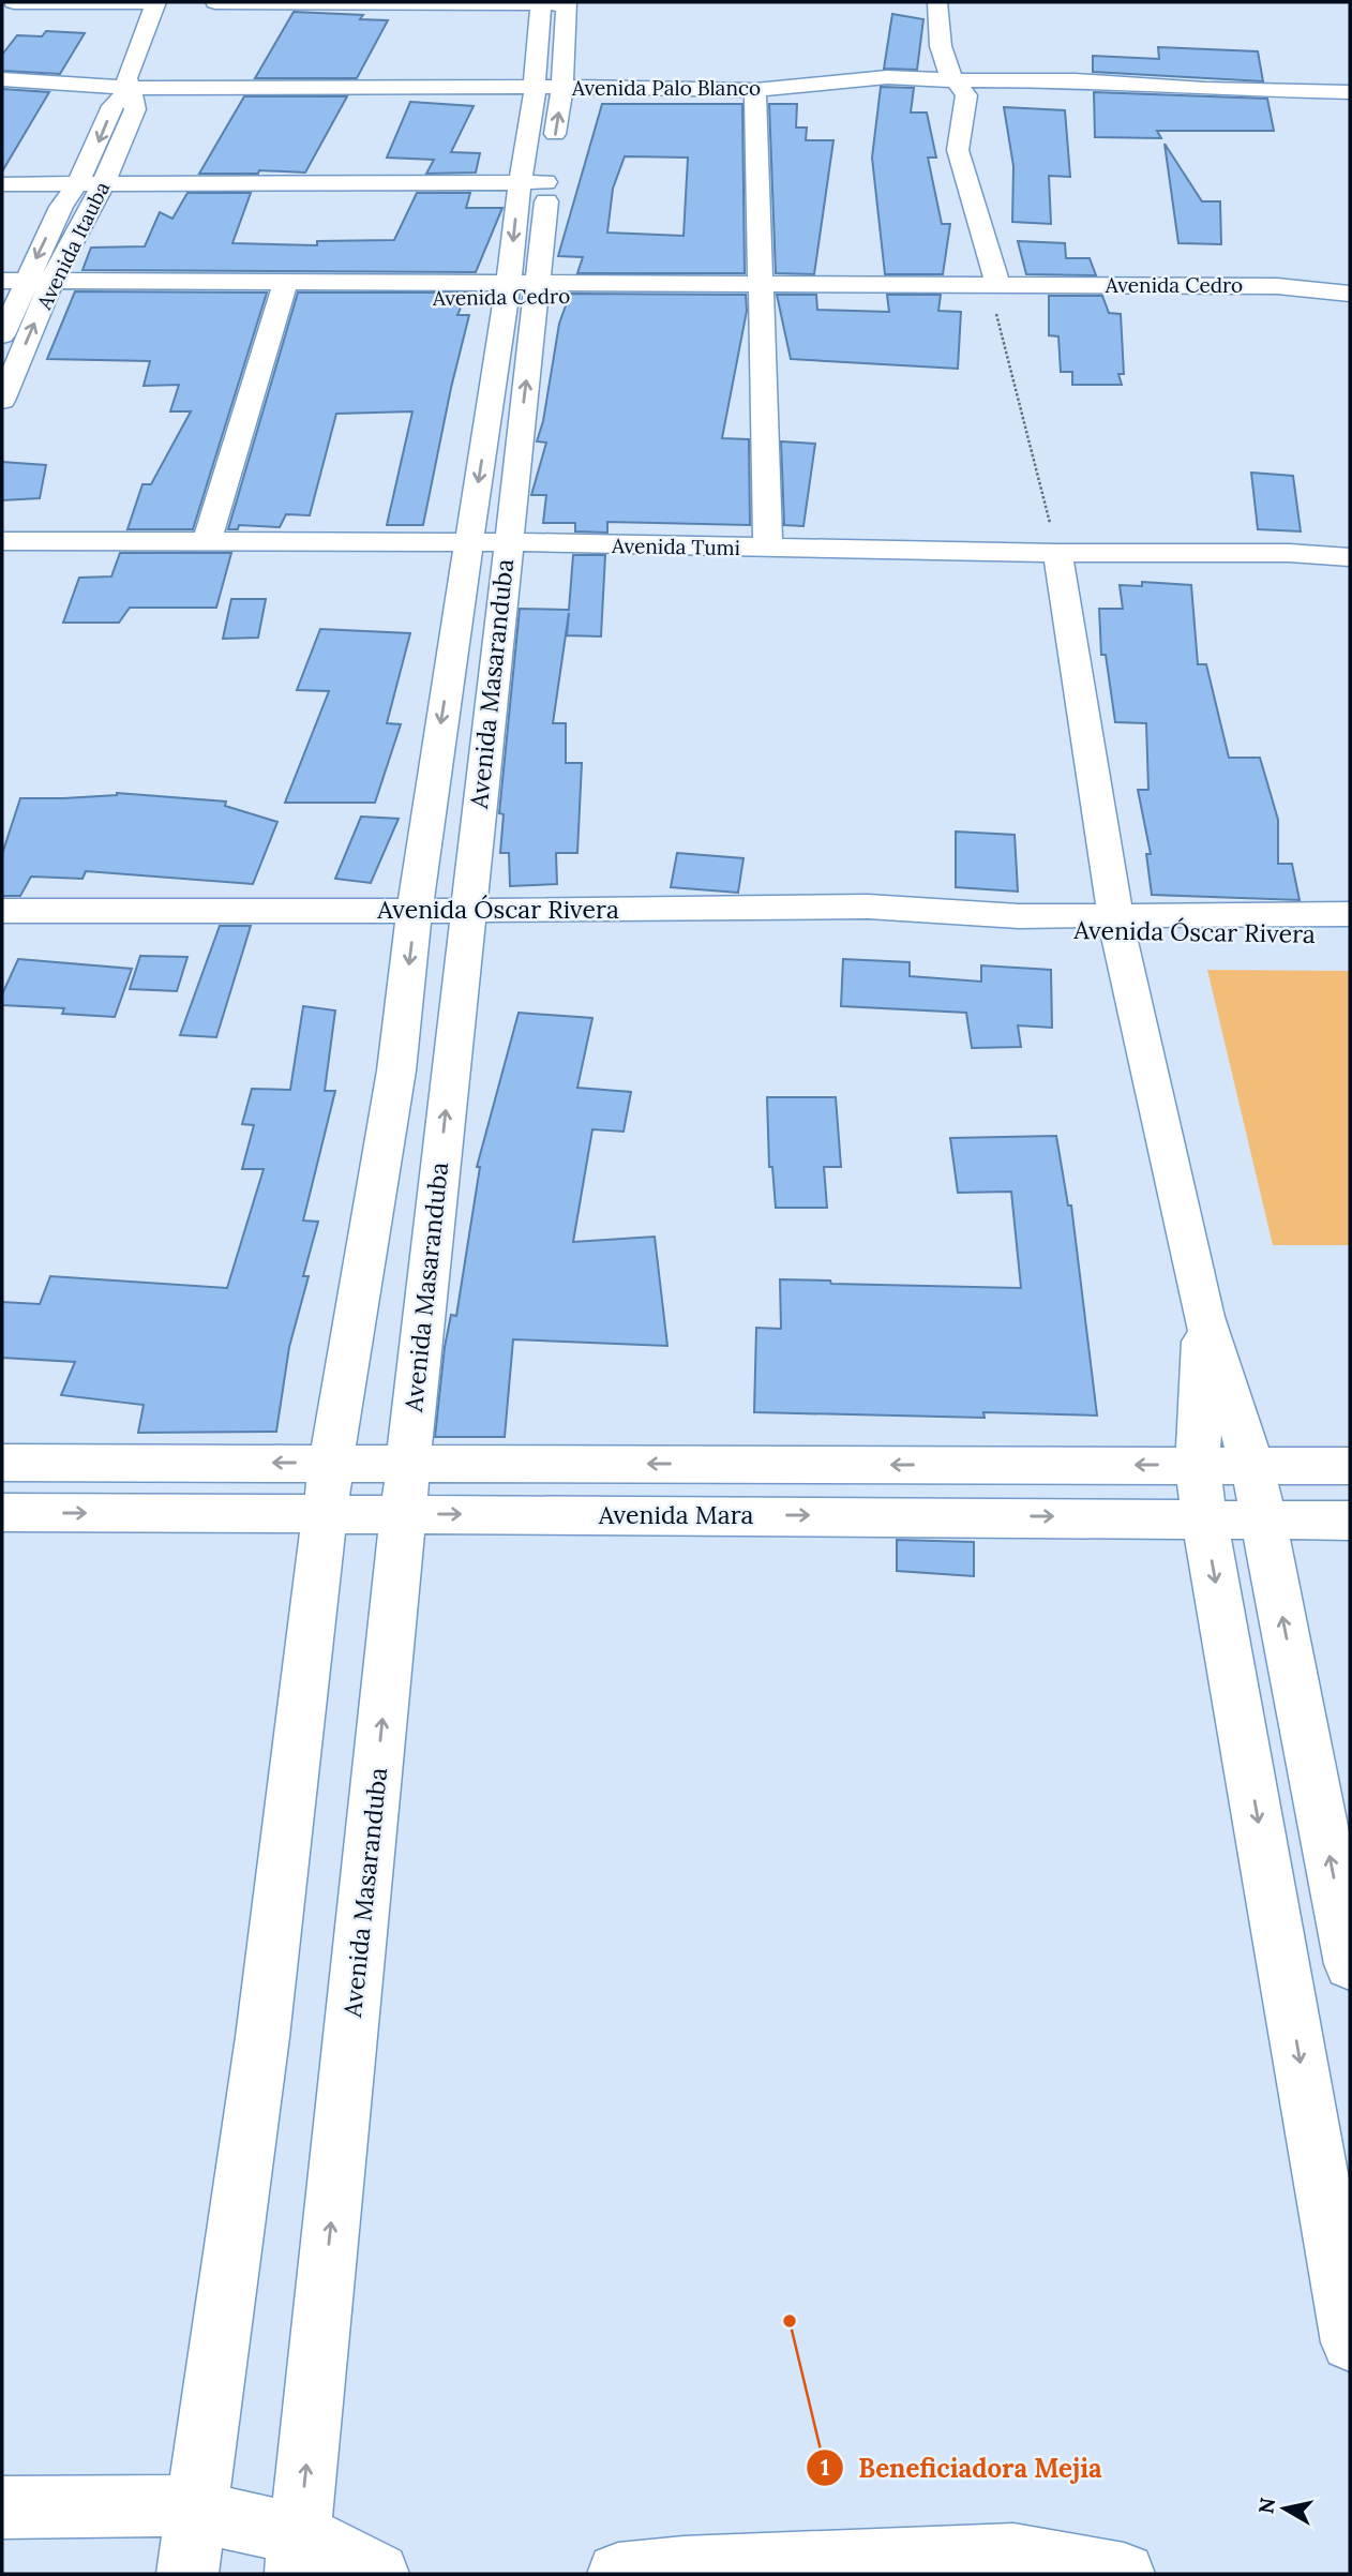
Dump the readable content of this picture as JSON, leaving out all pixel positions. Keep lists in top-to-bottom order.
{
  "streets": {
    "street": [
      "Avenida Palo Blanco",
      "Avenida Itauba",
      "Avenida Cedro",
      "Avenida Tumi",
      "Avenida Masaranduba",
      "Avenida Óscar Rivera",
      "Avenida Mara"
    ]
  },
  "crossings": [
    ["Avenida Palo Blanco", "Avenida Itauba"],
    ["Avenida Itauba", "Avenida Cedro"],
    ["Avenida Tumi", "Avenida Masaranduba"],
    ["Avenida Masaranduba", "Avenida Óscar Rivera"],
    ["Avenida Masaranduba", "Avenida Mara"]
  ],
  "places": ["Beneficiadora Mejia"],
  "north": "left"
}
